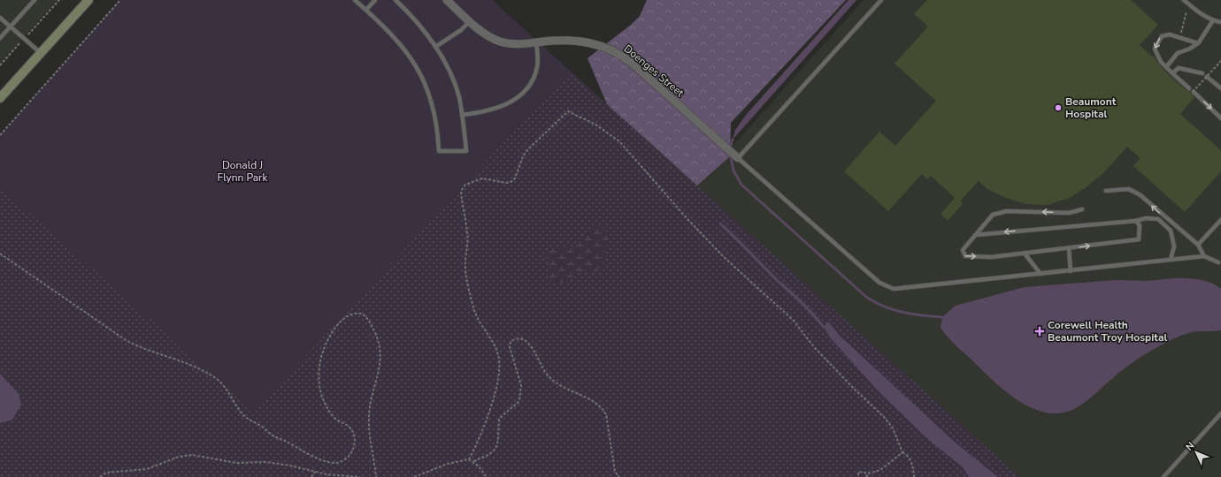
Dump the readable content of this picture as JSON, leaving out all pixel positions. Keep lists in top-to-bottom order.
{
  "streets": {
    "street": ["Doenges Street"]
  },
  "parks": ["Donald J Flynn Park"],
  "places": {
    "other": ["Beaumont Hospital"],
    "health": ["Corewell Health Beaumont Troy Hospital"]
  },
  "north": "top left"
}
